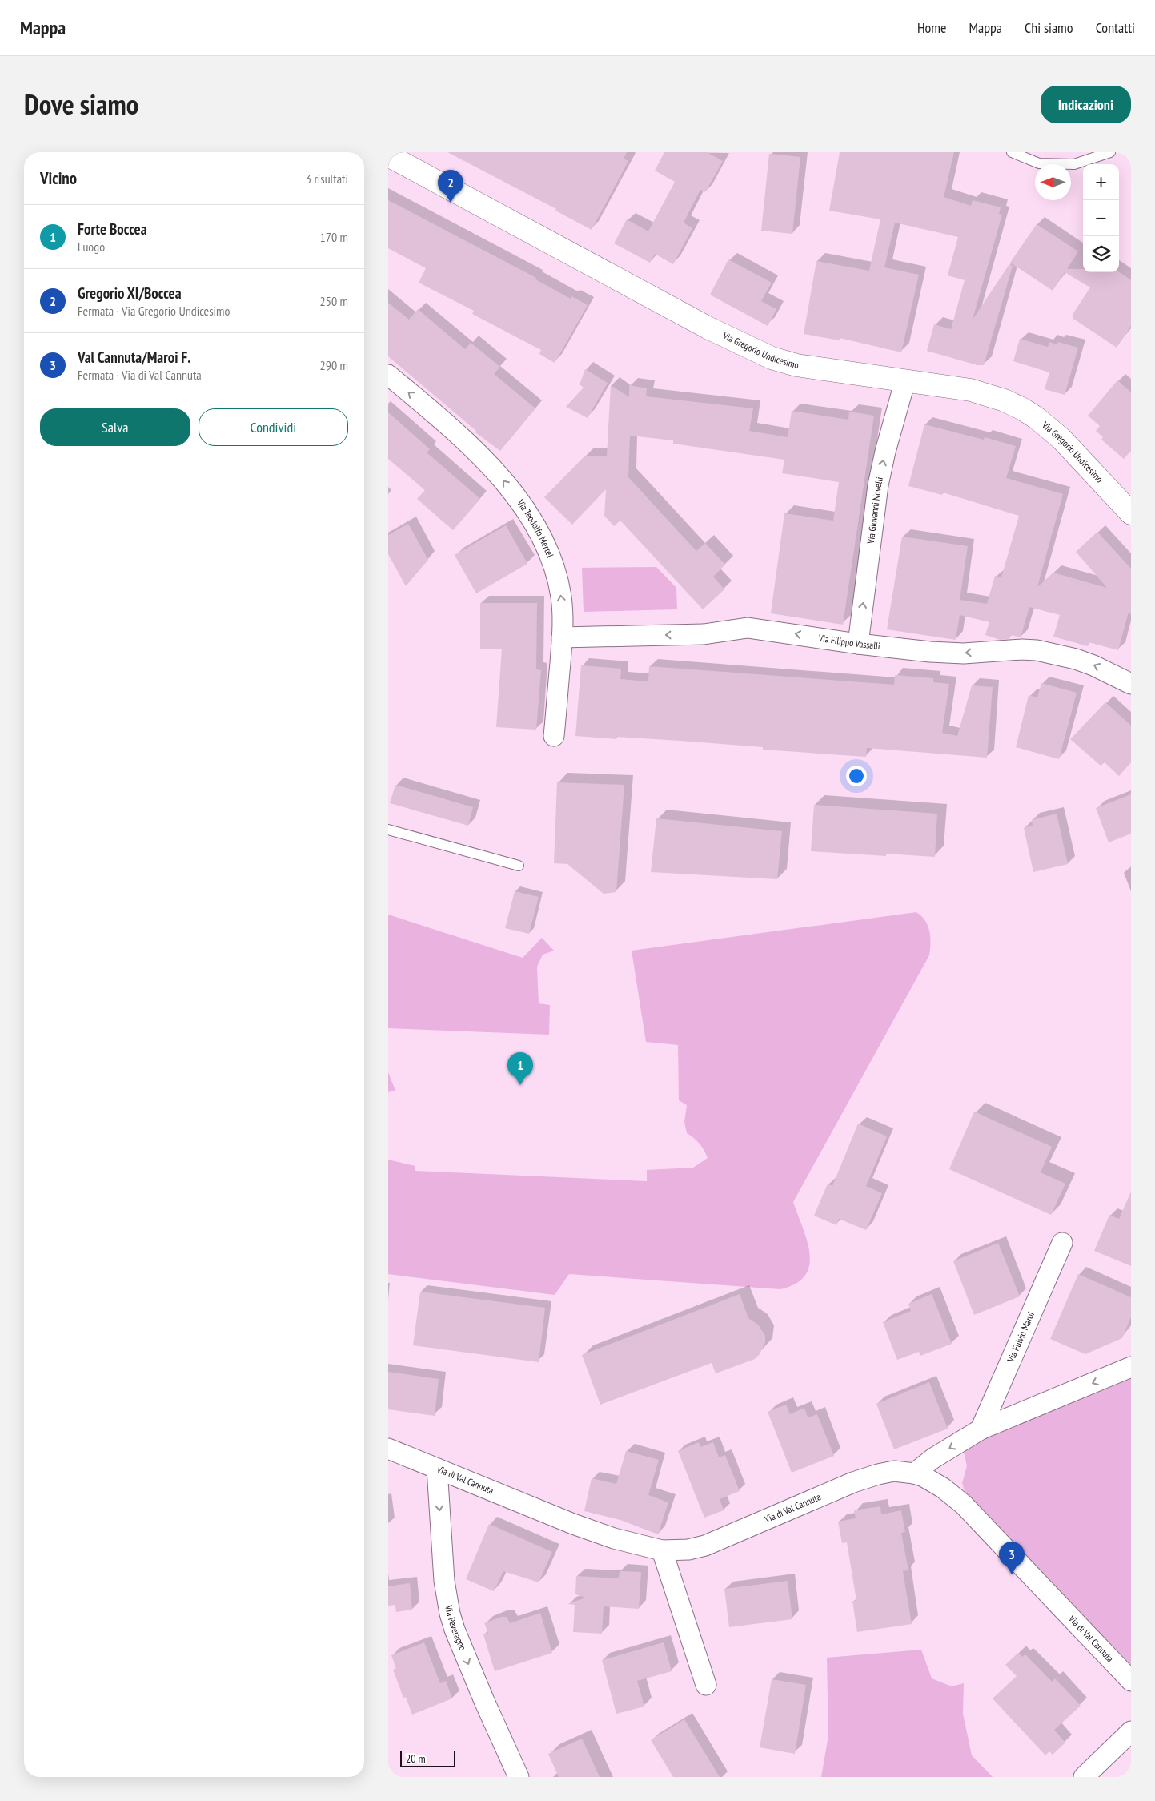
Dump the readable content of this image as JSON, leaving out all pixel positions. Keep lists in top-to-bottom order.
{
  "streets": {
    "street": [
      "Via Gregorio Undicesimo",
      "Via Giovanni Novelli",
      "Via Teodolfo Mertel",
      "Via Filippo Vassalli",
      "Via Fulvio Maroi",
      "Via di Val Cannuta",
      "Via Peveragno"
    ]
  },
  "crossings": [
    ["Via Gregorio Undicesimo", "Via Giovanni Novelli"],
    ["Via Giovanni Novelli", "Via Filippo Vassalli"],
    ["Via Teodolfo Mertel", "Via Filippo Vassalli"],
    ["Via di Val Cannuta", "Via Peveragno"]
  ],
  "one_way": [
    "Via Giovanni Novelli",
    "Via Teodolfo Mertel",
    "Via Filippo Vassalli",
    "Via Peveragno"
  ],
  "scale_bar": "20 m",
  "north": "left",
  "page": {
    "header": "Mappa",
    "nav": [
      "Home",
      "Mappa",
      "Chi siamo",
      "Contatti"
    ],
    "title": "Dove siamo",
    "buttons": [
      "Indicazioni",
      ["Salva", "Condividi"]
    ],
    "heading": ["Vicino", "3 risultati"],
    "map_buttons": ["+", "−"],
    "pins": ["2", "1", "3"],
    "list": [
      {
        "mark": "1",
        "name": "Forte Boccea",
        "note": "Luogo",
        "value": "170 m"
      },
      {
        "mark": "2",
        "name": "Gregorio XI/Boccea",
        "note": "Fermata · Via Gregorio Undicesimo",
        "value": "250 m"
      },
      {
        "mark": "3",
        "name": "Val Cannuta/Maroi F.",
        "note": "Fermata · Via di Val Cannuta",
        "value": "290 m"
      }
    ],
    "scale": "20 m"
  }
}
